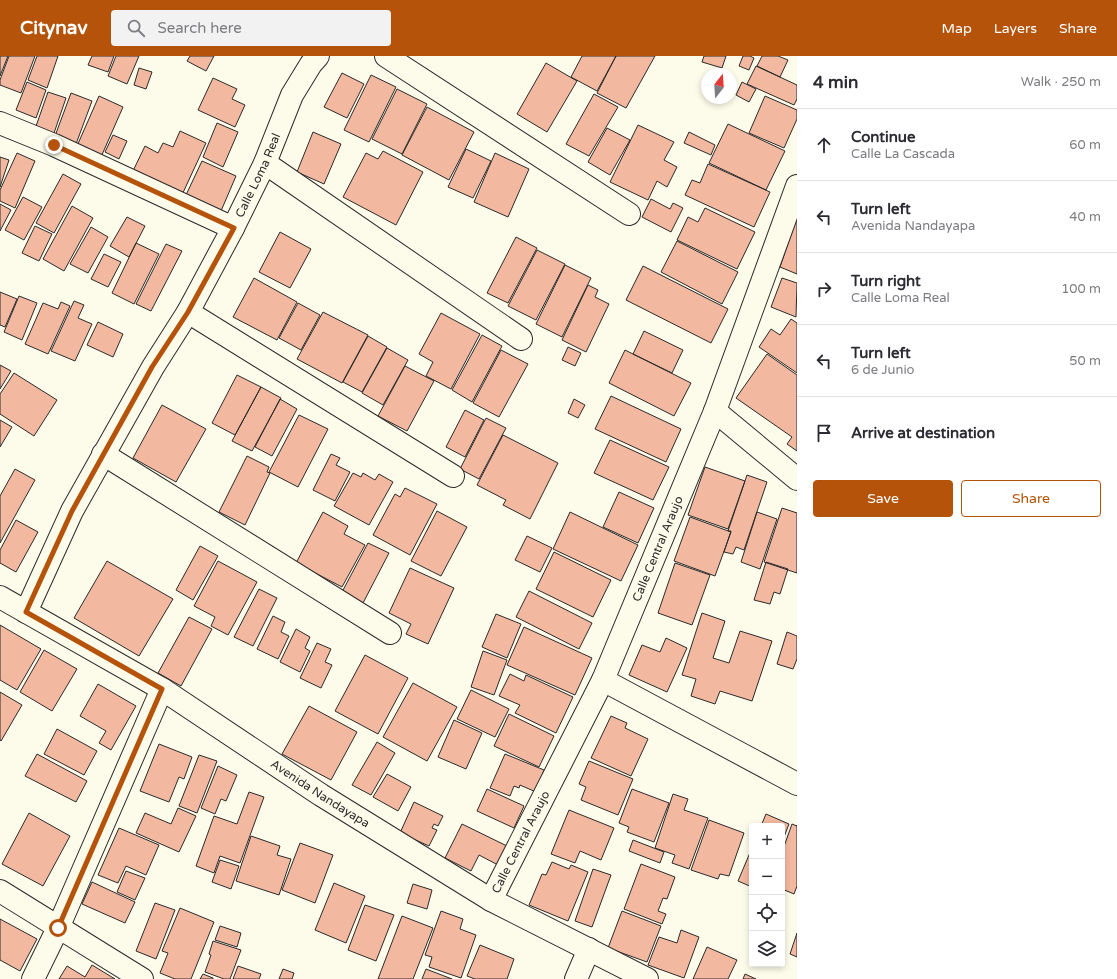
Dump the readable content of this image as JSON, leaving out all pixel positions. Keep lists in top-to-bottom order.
{
  "streets": {
    "street": ["Calle Loma Real", "Calle Central Araujo", "Avenida Nandayapa"]
  },
  "crossings": [
    ["Calle Loma Real", "Avenida Nandayapa"],
    ["Calle Central Araujo", "Avenida Nandayapa"]
  ],
  "north": "top",
  "page": {
    "header": "Citynav",
    "search": "Search here",
    "nav": ["Map", "Layers", "Share"],
    "heading": ["4 min", "Walk · 250 m"],
    "list": [
      ["Continue", "Calle La Cascada", "60 m"],
      ["Turn left", "Avenida Nandayapa", "40 m"],
      ["Turn right", "Calle Loma Real", "100 m"],
      ["Turn left", "6 de Junio", "50 m"],
      "Arrive at destination"
    ],
    "buttons": ["Save", "Share"],
    "map_buttons": ["+", "−"]
  }
}
